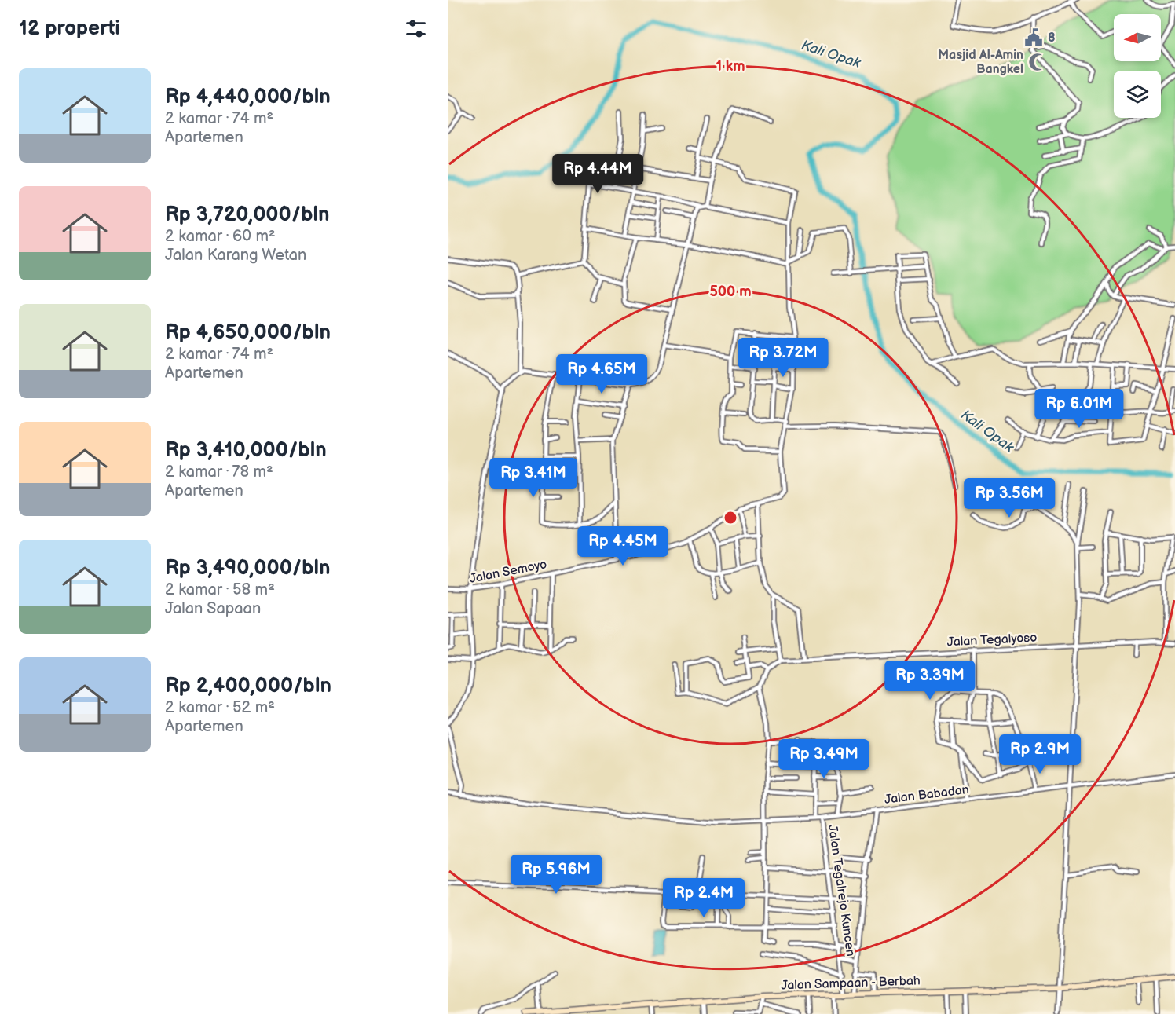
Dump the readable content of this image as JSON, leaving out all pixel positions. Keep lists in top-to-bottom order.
{
  "streets": {
    "main road": ["Jalan Sampaan - Berbah"],
    "street": [
      "Jalan Semoyo",
      "Jalan Tegalyoso",
      "Jalan Babadan",
      "Jalan Tegalrejo Kuncen"
    ]
  },
  "crossings": [
    ["Jalan Babadan", "Jalan Tegalrejo Kuncen"],
    ["Jalan Tegalrejo Kuncen", "Jalan Sampaan - Berbah"]
  ],
  "water": ["Kali Opak"],
  "places": {
    "public building": ["8"],
    "mosque": ["Masjid Al-Amin Bangkel"]
  },
  "north": "left",
  "page": {
    "heading": "12 properti",
    "list": [
      {
        "name": "Rp 4,440,000/bln",
        "note": "2 kamar · 74 m² · Apartemen"
      },
      {
        "name": "Rp 3,720,000/bln",
        "note": "2 kamar · 60 m² · Jalan Karang Wetan"
      },
      {
        "name": "Rp 4,650,000/bln",
        "note": "2 kamar · 74 m² · Apartemen"
      },
      {
        "name": "Rp 3,410,000/bln",
        "note": "2 kamar · 78 m² · Apartemen"
      },
      {
        "name": "Rp 3,490,000/bln",
        "note": "2 kamar · 58 m² · Jalan Sapaan"
      },
      {
        "name": "Rp 2,400,000/bln",
        "note": "2 kamar · 52 m² · Apartemen"
      }
    ],
    "price": [
      "Rp 4.44M",
      "Rp 3.72M",
      "Rp 4.65M",
      "Rp 6.01M",
      "Rp 3.41M",
      "Rp 3.56M",
      "Rp 4.45M",
      "Rp 3.39M",
      "Rp 2.9M",
      "Rp 3.49M",
      "Rp 5.96M",
      "Rp 2.4M"
    ]
  },
  "rings": ["1 km", "500 m"]
}
